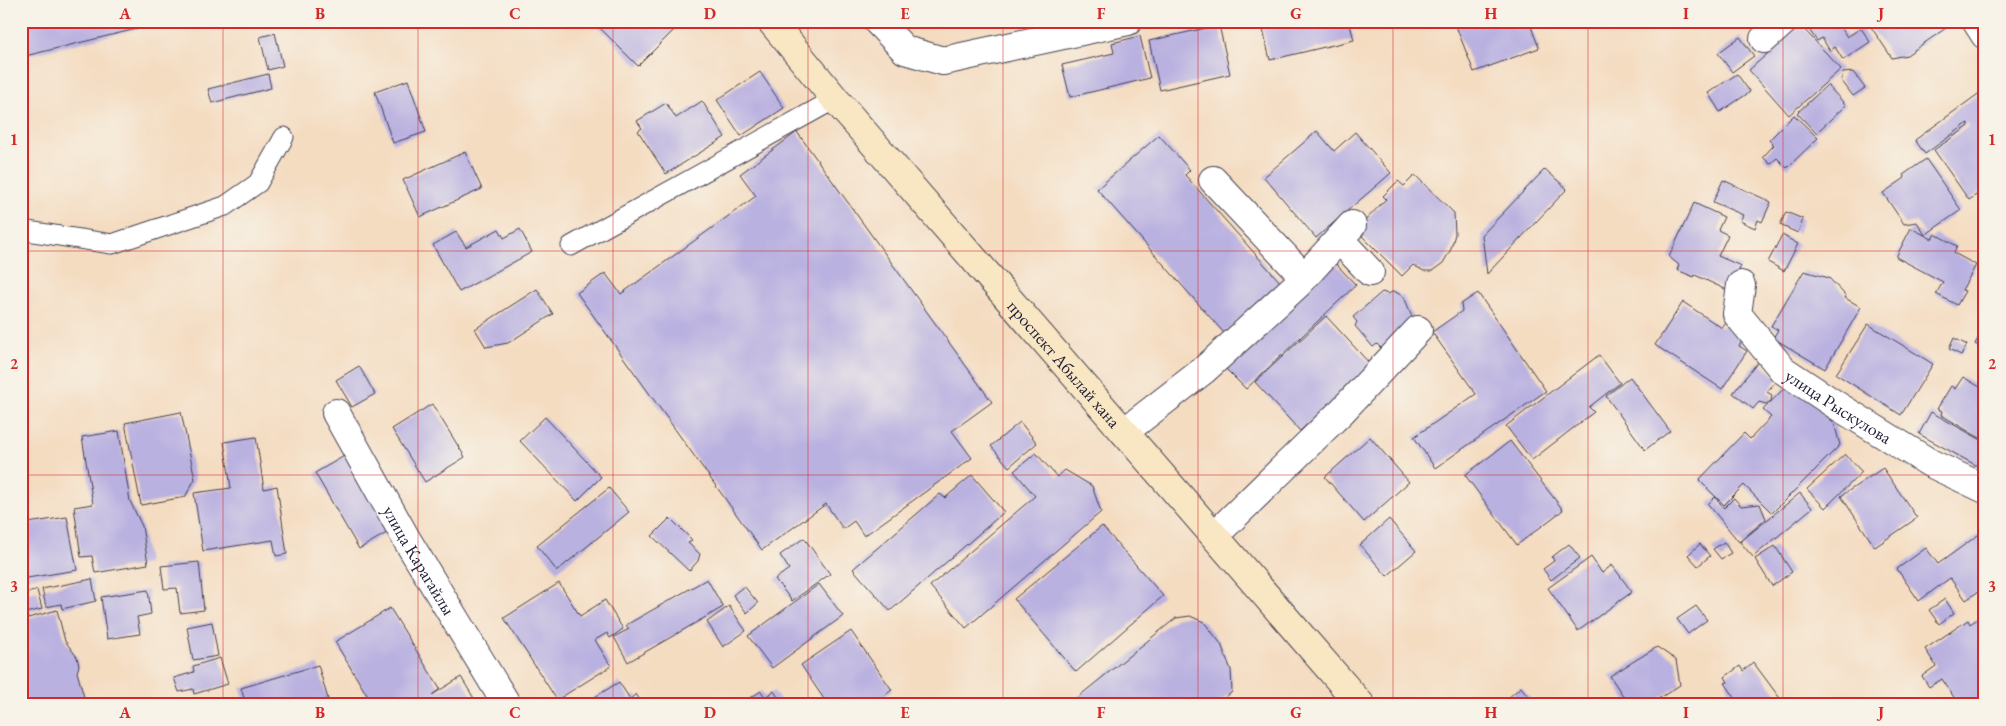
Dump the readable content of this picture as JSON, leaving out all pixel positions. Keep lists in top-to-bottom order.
{
  "streets": {
    "main road": ["проспект Абылай хана"],
    "street": ["улица Рыскулова", "улица Карагайлы"]
  },
  "grid": {
    "columns": [
      "A",
      "B",
      "C",
      "D",
      "E",
      "F",
      "G",
      "H",
      "I",
      "J"
    ],
    "rows": ["1", "2", "3"]
  }
}
